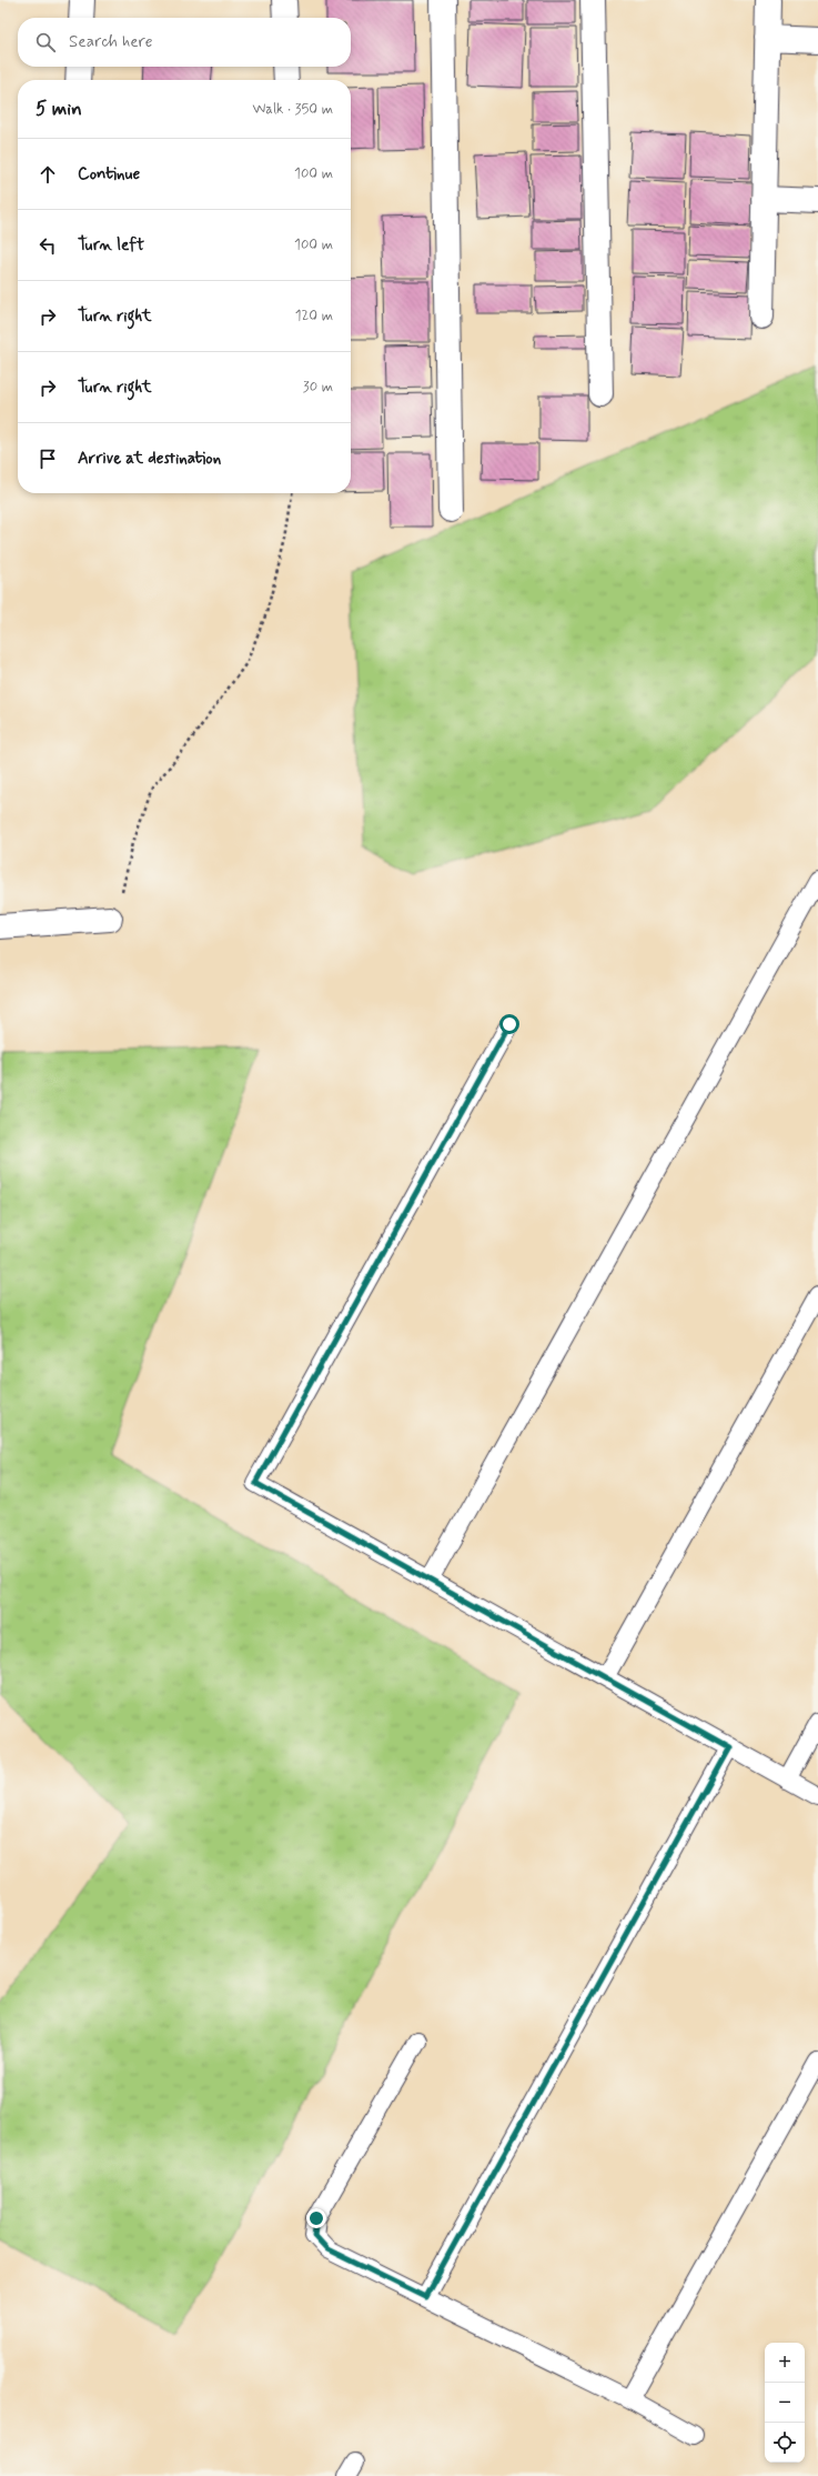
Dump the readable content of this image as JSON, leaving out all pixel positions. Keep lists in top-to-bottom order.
{
  "page": {
    "search": "Search here",
    "heading": ["5 min", "Walk · 350 m"],
    "list": [
      ["Continue", "100 m"],
      ["Turn left", "100 m"],
      ["Turn right", "120 m"],
      ["Turn right", "30 m"],
      "Arrive at destination"
    ],
    "map_buttons": ["+", "−"]
  }
}
